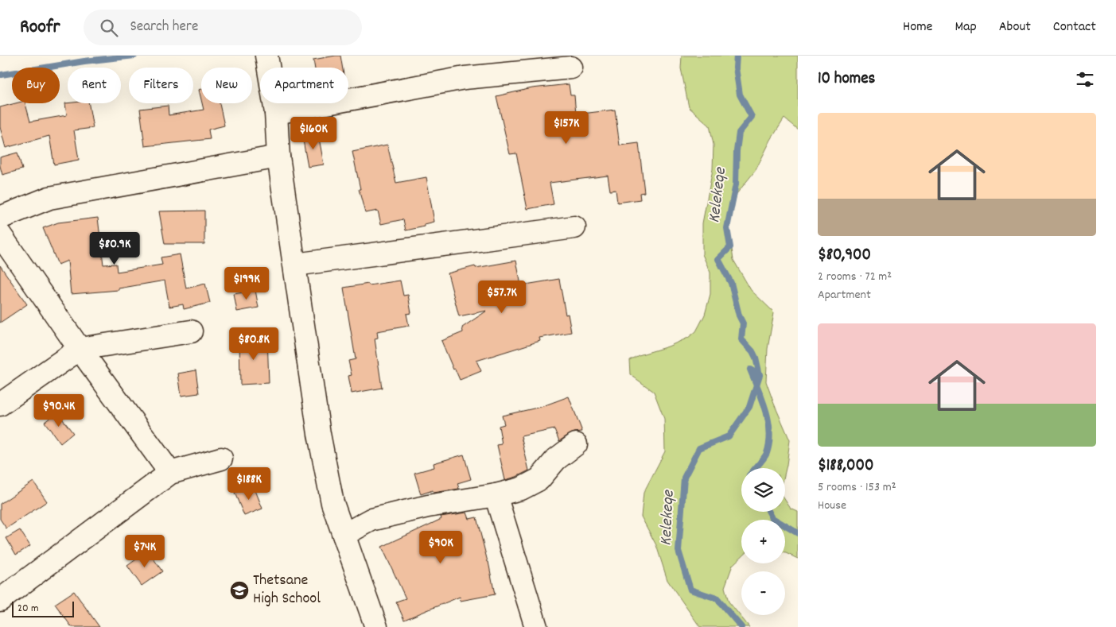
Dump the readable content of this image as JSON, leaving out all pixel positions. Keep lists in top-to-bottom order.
{
  "water": ["Kelekeqe"],
  "places": {
    "school or university": ["Thetsane High School"]
  },
  "scale_bar": "20 m",
  "page": {
    "header": "Roofr",
    "search": "Search here",
    "nav": [
      "Home",
      "Map",
      "About",
      "Contact"
    ],
    "heading": "10 homes",
    "chip": [
      "Buy",
      "Rent",
      "Filters",
      "New",
      "Apartment"
    ],
    "list": [
      {
        "name": "$80,900",
        "note": "2 rooms · 72 m² · Apartment"
      },
      {
        "name": "$188,000",
        "note": "5 rooms · 153 m² · House"
      }
    ],
    "price": [
      "$157K",
      "$160K",
      "$80.9K",
      "$199K",
      "$57.7K",
      "$80.8K",
      "$90.4K",
      "$188K",
      "$90K",
      "$74K"
    ],
    "map_buttons": ["+", "−"],
    "scale": "20 m"
  }
}
